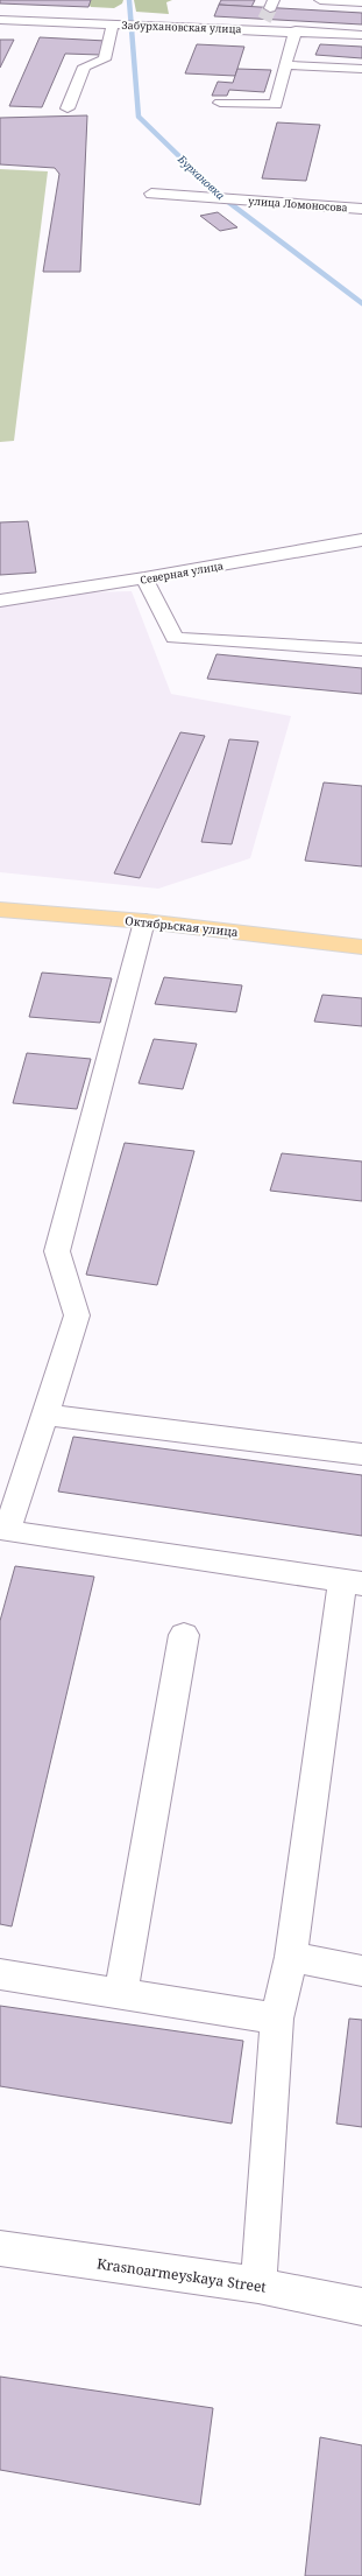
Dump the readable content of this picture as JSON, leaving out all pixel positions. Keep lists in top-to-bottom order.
{
  "streets": {
    "main road": ["Октябрьская улица"],
    "street": [
      "Забурхановская улица",
      "улица Ломоносова",
      "Северная улица",
      "Krasnoarmeyskaya Street"
    ]
  },
  "water": ["Бурхановка"]
}
